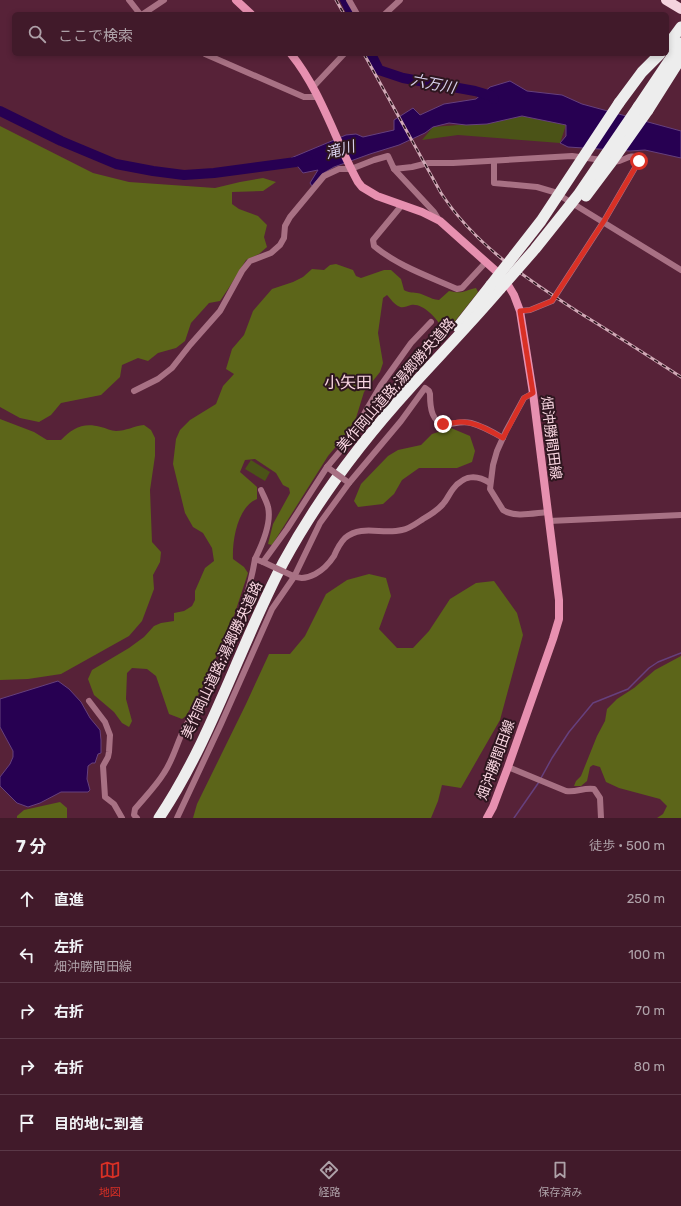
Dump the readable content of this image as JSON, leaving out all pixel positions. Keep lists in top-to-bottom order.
{
  "streets": {
    "highway": ["美作岡山道路;湯郷勝央道路"],
    "main road": ["畑沖勝間田線"]
  },
  "districts": ["小矢田"],
  "water": ["六万川", "滝川"],
  "page": {
    "search": "ここで検索",
    "heading": ["7 分", "徒歩 · 500 m"],
    "list": [
      ["直進", "250 m"],
      ["左折", "畑沖勝間田線", "100 m"],
      ["右折", "70 m"],
      ["右折", "80 m"],
      "目的地に到着"
    ],
    "nav": ["地図", "経路", "保存済み"]
  }
}
